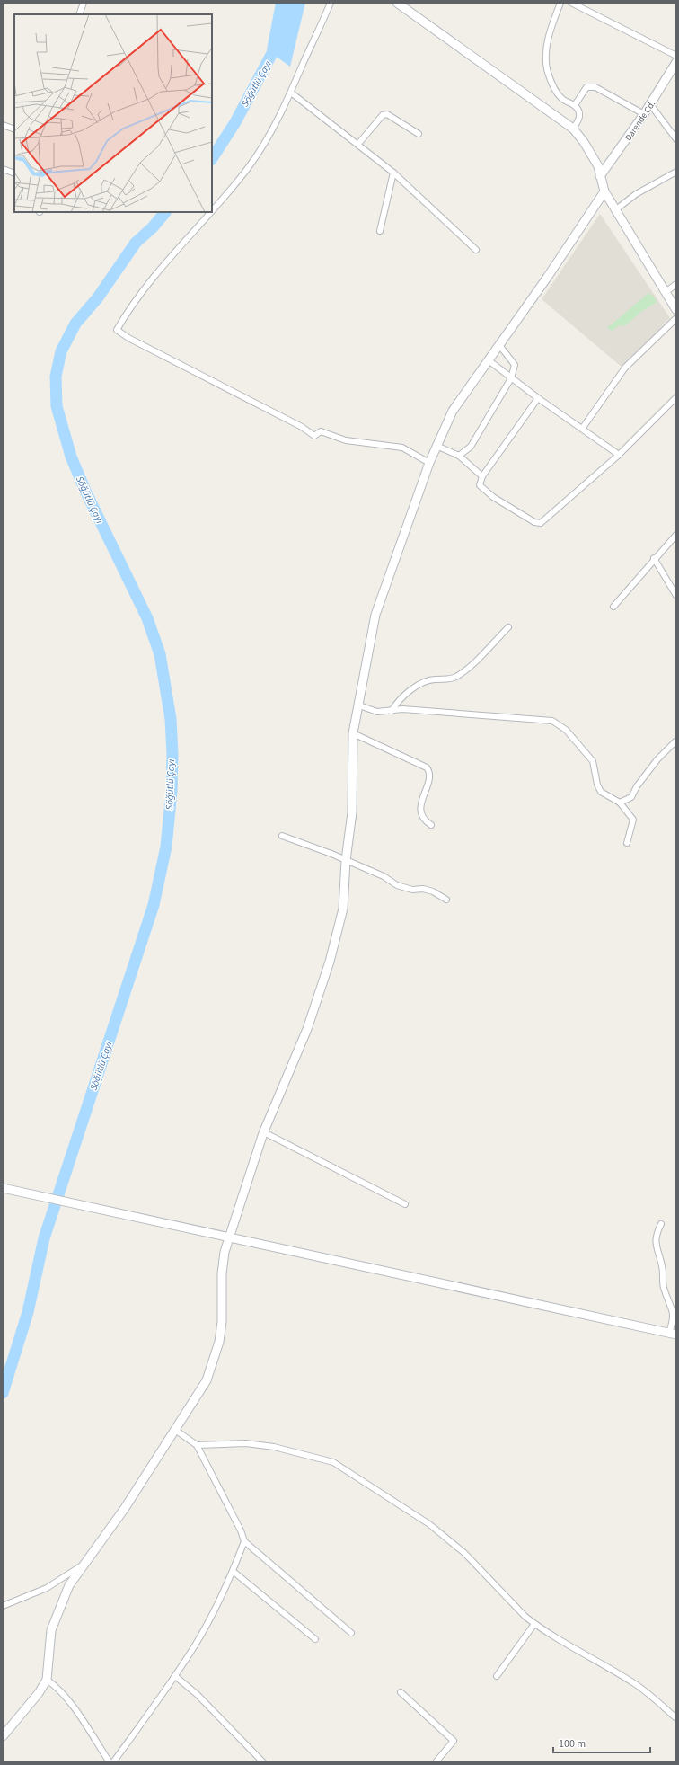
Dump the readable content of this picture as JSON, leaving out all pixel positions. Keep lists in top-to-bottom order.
{
  "streets": {
    "street": ["Darende Cd."]
  },
  "water": ["Söğütlü Çayı"],
  "scale_bar": "100 m"
}
